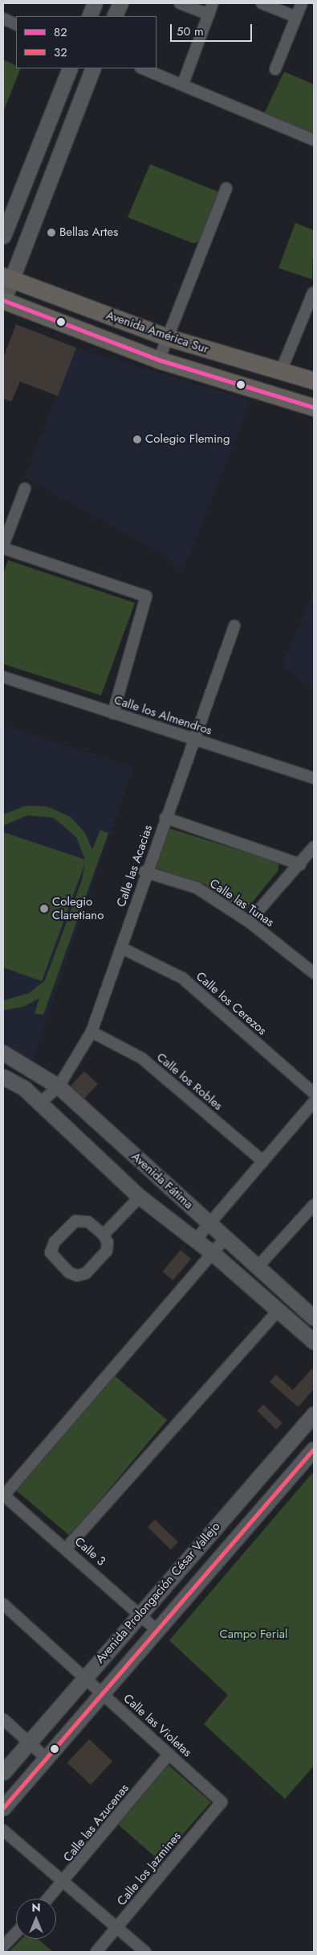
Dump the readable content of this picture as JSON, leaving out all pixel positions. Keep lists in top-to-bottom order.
{
  "streets": {
    "main road": ["Avenida América Sur", "Avenida Fátima", "Avenida Prolongación César Vallejo"],
    "street": [
      "Calle los Almendros",
      "Calle las Acacias",
      "Calle las Tunas",
      "Calle los Cerezos",
      "Calle los Robles",
      "Calle 3",
      "Calle las Violetas",
      "Calle las Azucenas",
      "Calle los Jazmines"
    ]
  },
  "crossings": [
    ["Calle los Almendros", "Calle las Acacias"],
    ["Calle las Acacias", "Calle las Tunas"],
    ["Calle las Acacias", "Calle los Cerezos"],
    ["Calle las Acacias", "Calle los Robles"],
    ["Calle las Acacias", "Avenida Fátima"],
    ["Calle 3", "Avenida Prolongación César Vallejo"],
    ["Avenida Prolongación César Vallejo", "Calle las Violetas"],
    ["Calle las Violetas", "Calle las Azucenas"],
    ["Calle las Violetas", "Calle los Jazmines"]
  ],
  "parks": ["Campo Ferial"],
  "places": ["Bellas Artes", "Colegio Fleming", "Colegio Claretiano"],
  "lines": ["transit line 82", "transit line 32"],
  "legend": ["82", "32"],
  "scale_bar": "50 m",
  "north": "top"
}
